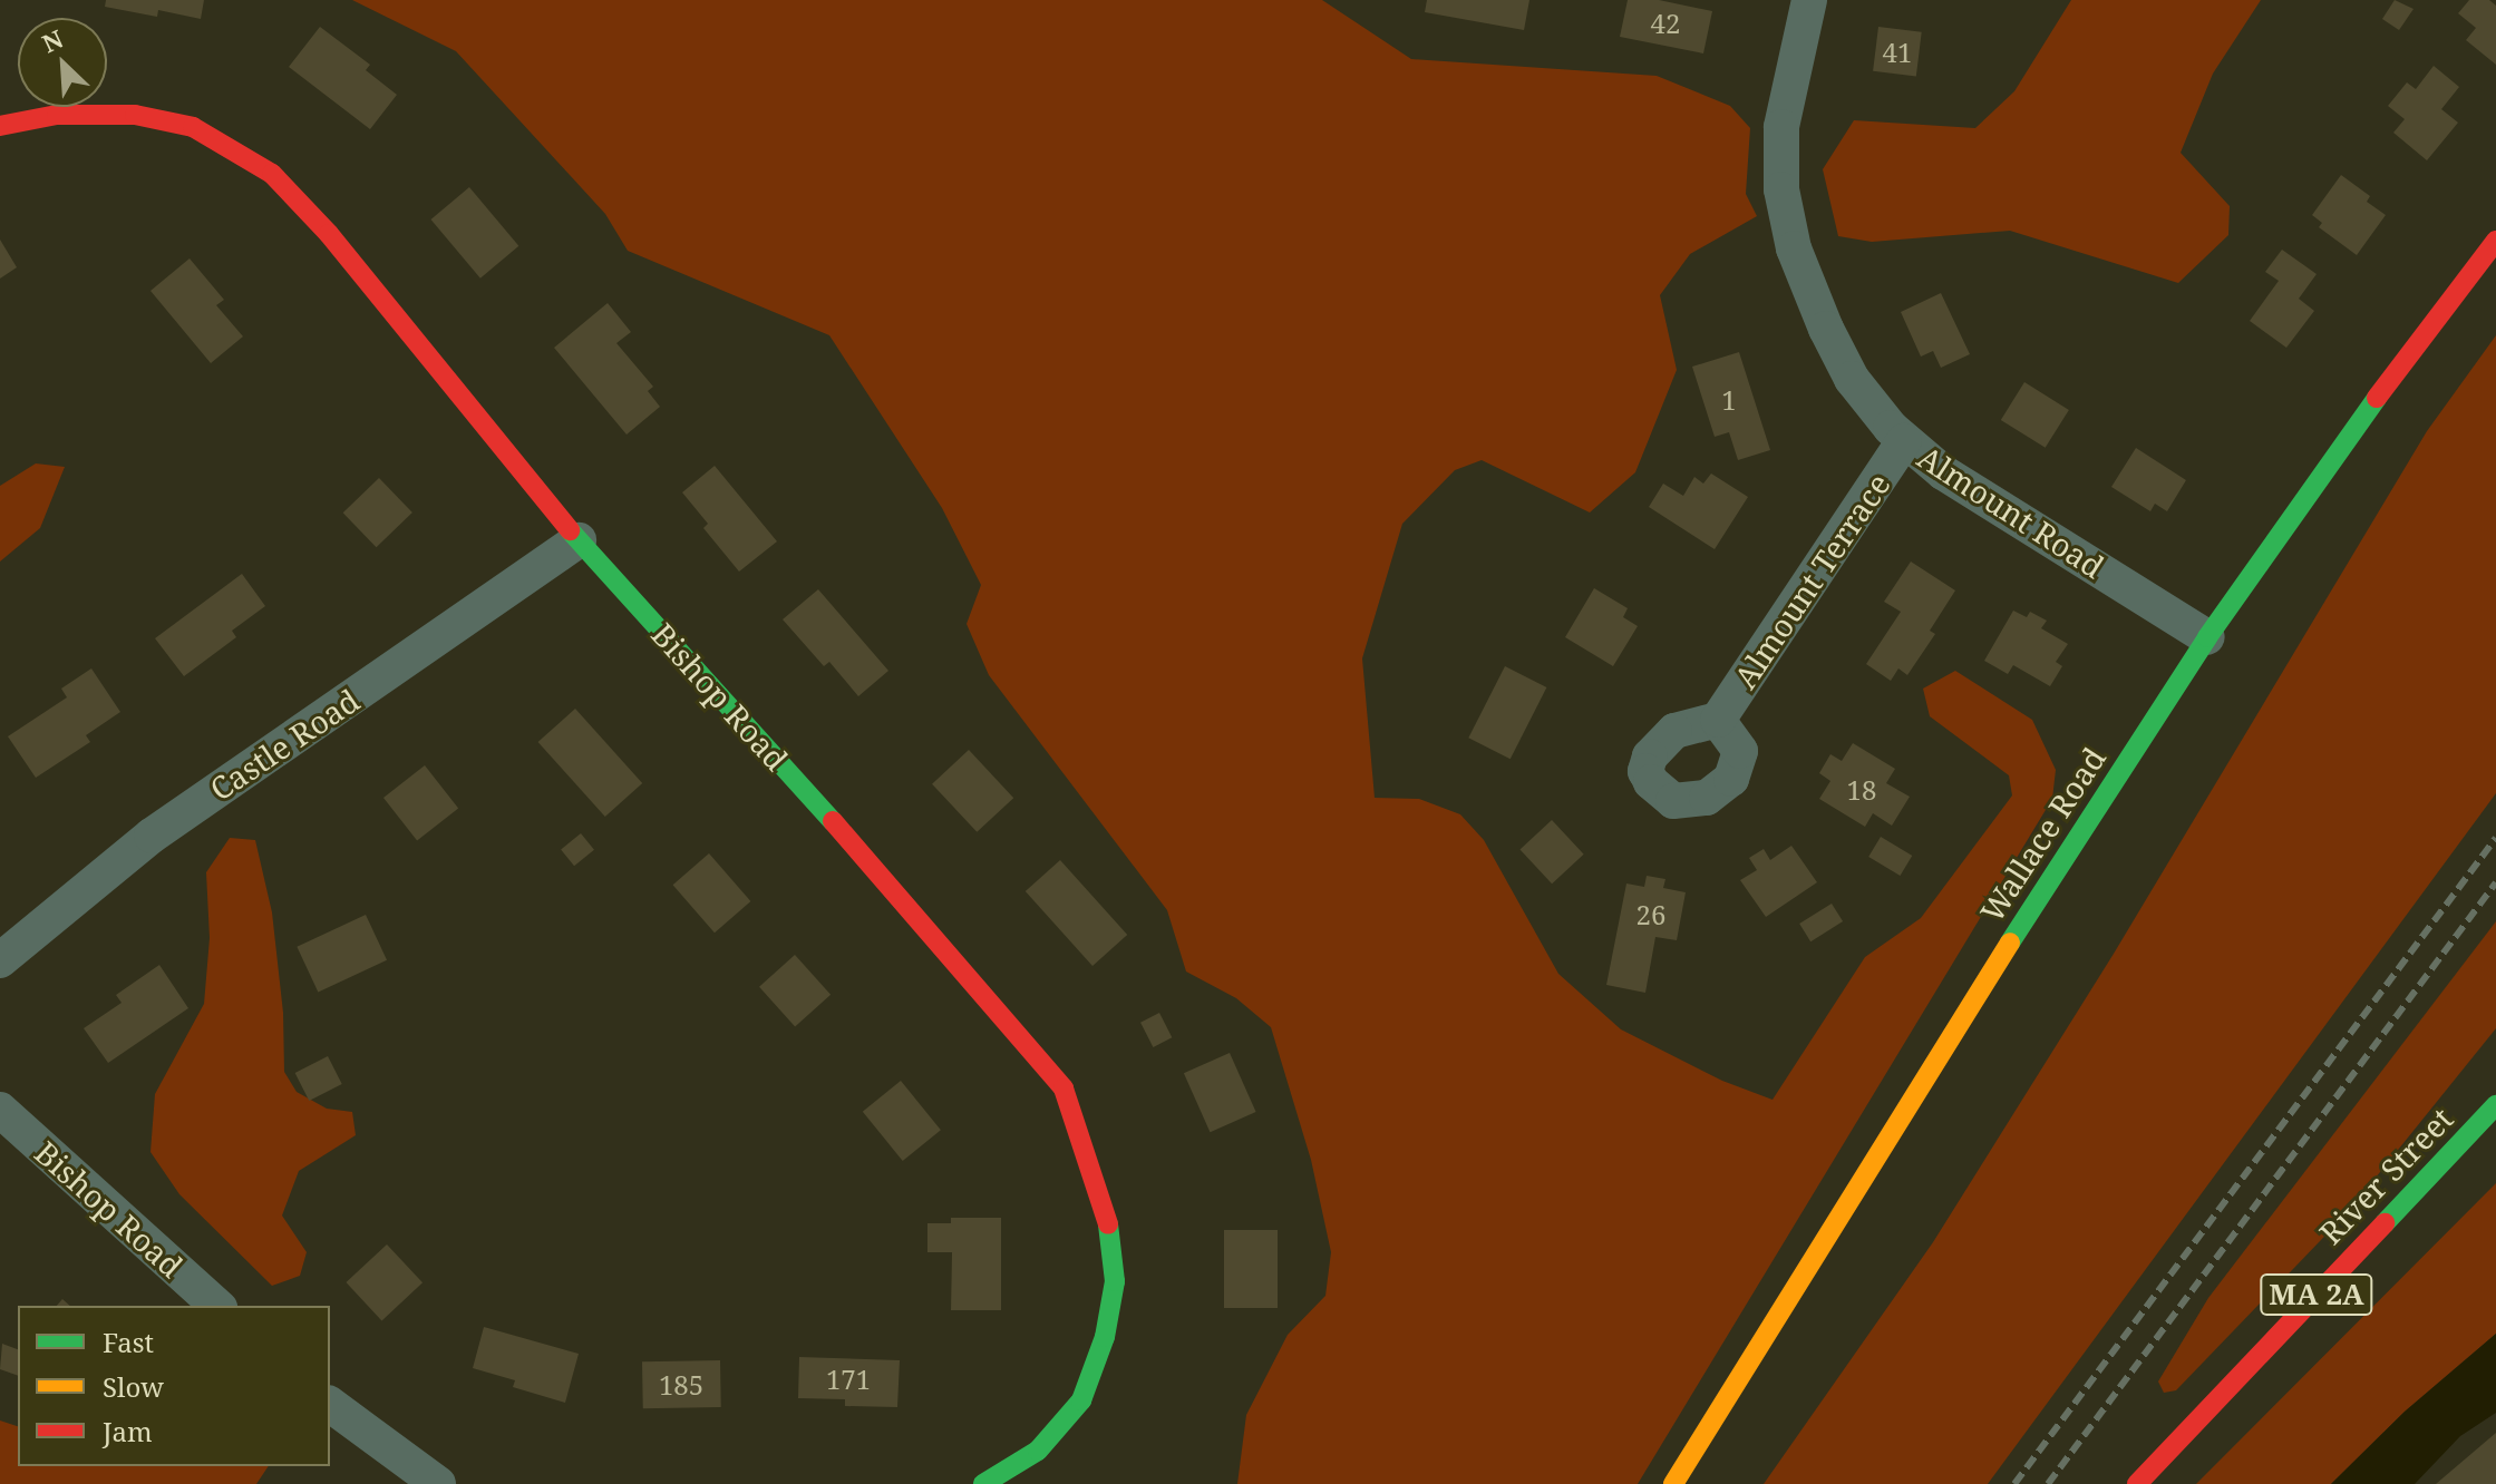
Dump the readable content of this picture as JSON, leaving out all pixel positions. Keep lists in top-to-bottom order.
{
  "streets": {
    "main road": [
      "Bishop Road",
      "Wallace Road",
      "River Street",
      "MA 2A"
    ],
    "street": ["Almount Road", "Almount Terrace", "Castle Road"]
  },
  "crossings": [
    ["Almount Road", "Almount Terrace"],
    ["Almount Road", "Wallace Road"],
    ["Bishop Road", "Castle Road"]
  ],
  "house_numbers": [
    "42",
    "41",
    "1",
    "18",
    "26",
    "171",
    "185"
  ],
  "legend": ["Fast", "Slow", "Jam"],
  "north": "top left"
}
